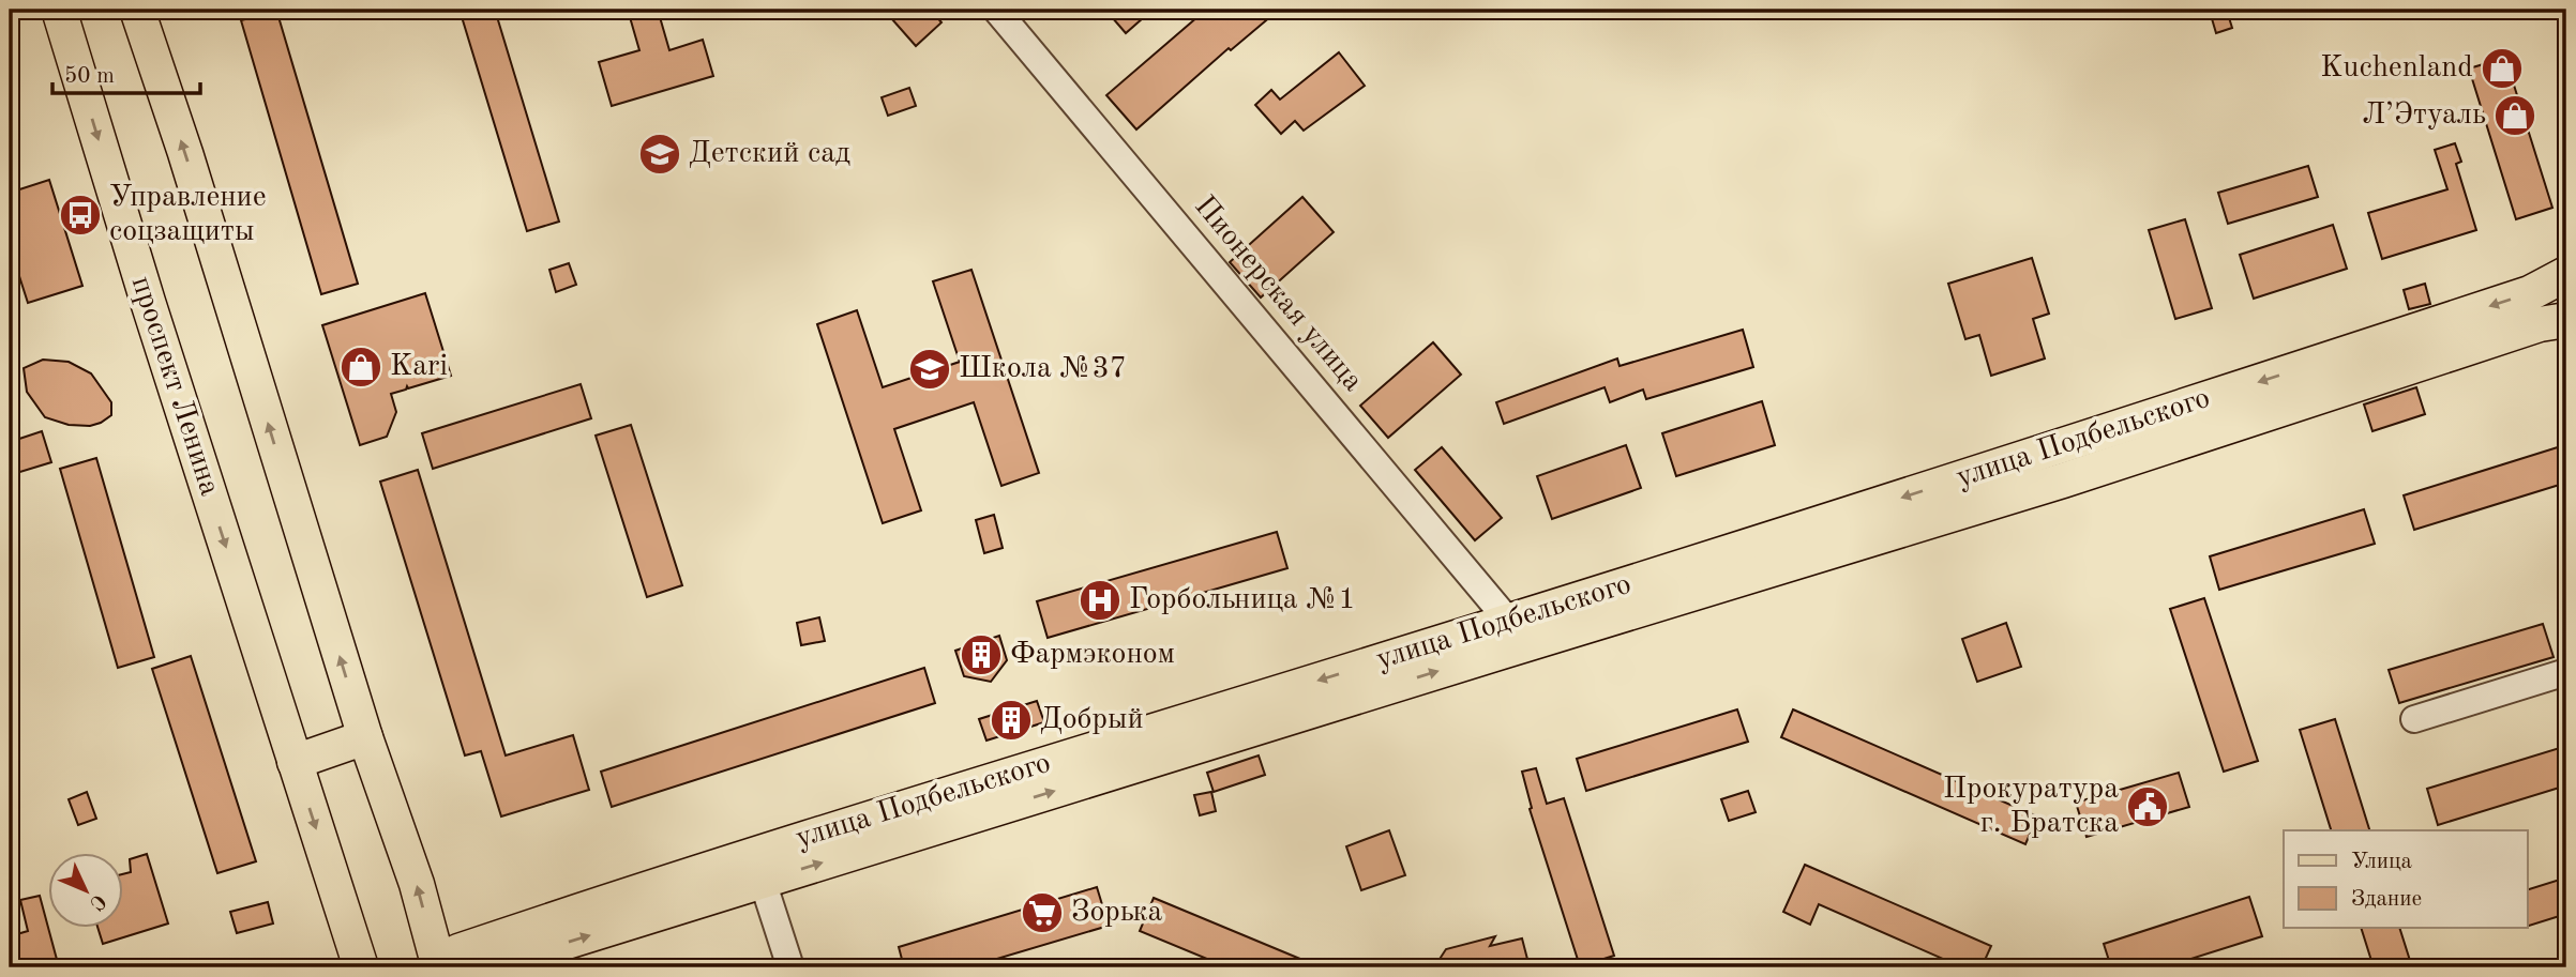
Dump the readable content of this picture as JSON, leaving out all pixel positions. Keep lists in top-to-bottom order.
{
  "streets": {
    "main road": ["проспект Ленина", "улица Подбельского"],
    "street": ["Пионерская улица"]
  },
  "crossings": [
    ["Пионерская улица", "улица Подбельского"]
  ],
  "places": {
    "shop": ["Kuchenland", "Л’Этуаль", "Kari"],
    "school or university": ["Детский сад", "Школа №37"],
    "bus stop": ["Управление соцзащиты"],
    "hospital": ["Горбольница №1"],
    "building": ["Фармэконом", "Добрый"],
    "public building": ["Прокуратура г. Братска"],
    "supermarket": ["Зорька"]
  },
  "legend": ["Улица", "Здание"],
  "scale_bar": "50 m",
  "north": "bottom right"
}
